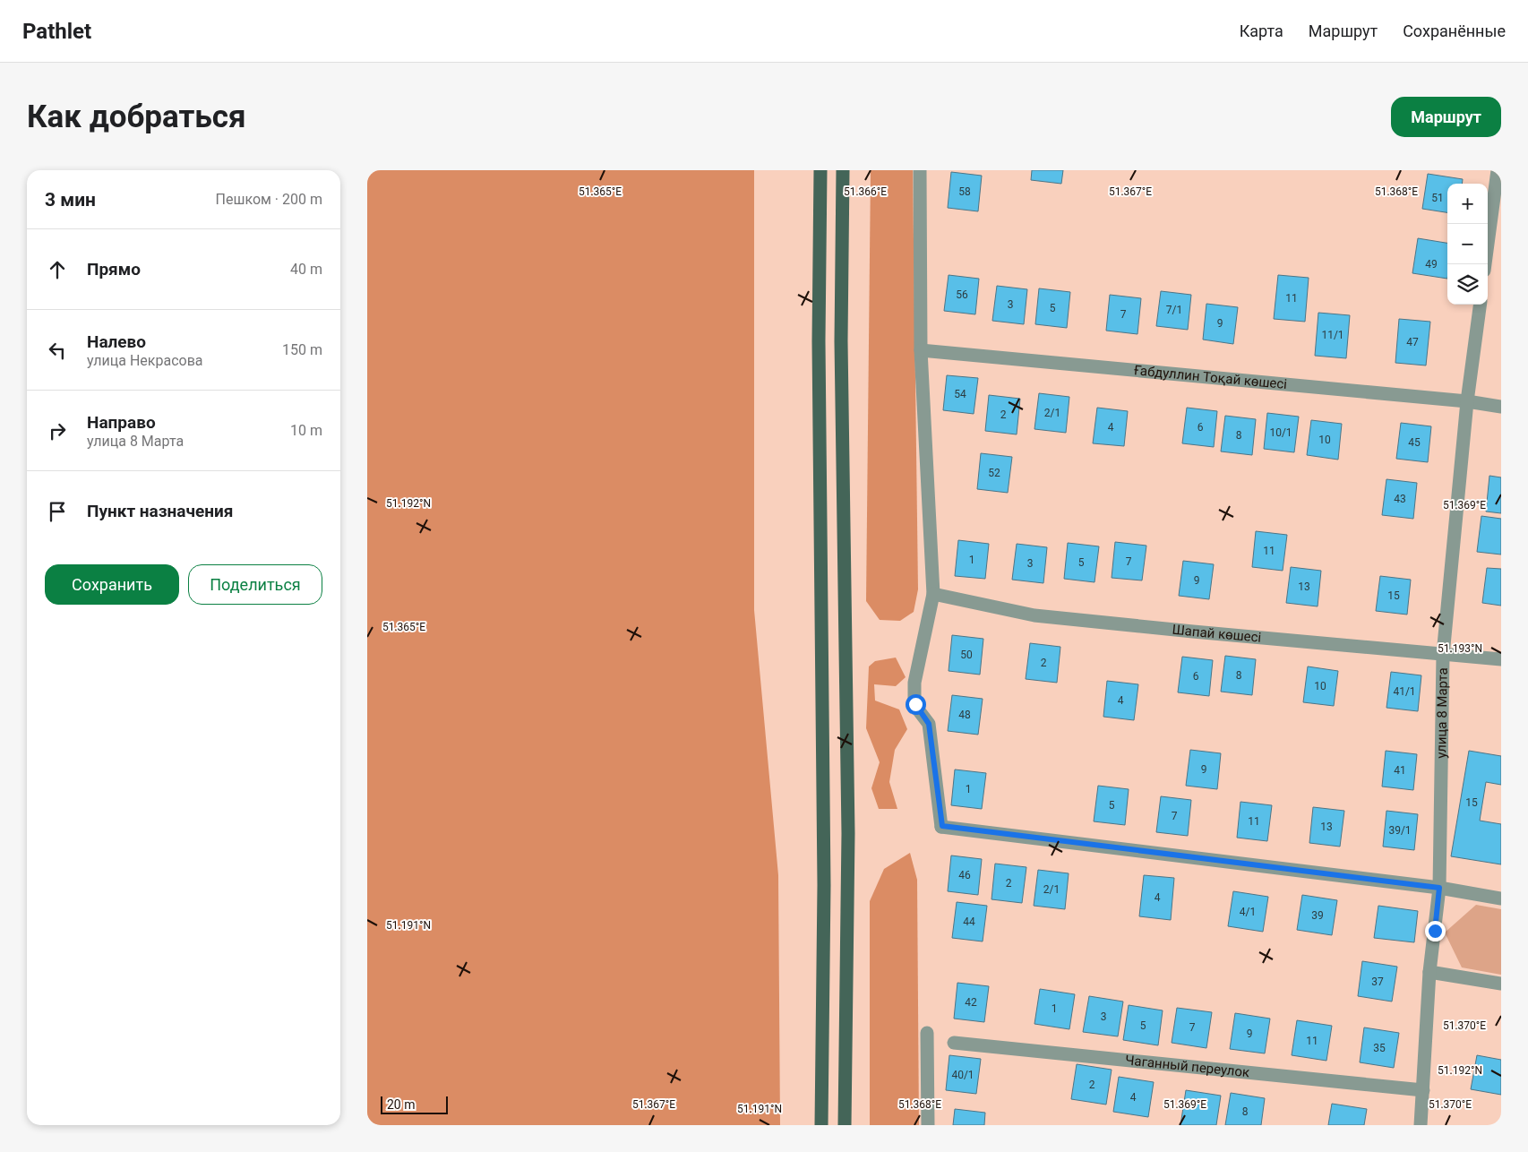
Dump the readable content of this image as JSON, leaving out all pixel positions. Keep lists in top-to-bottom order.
{
  "streets": {
    "street": [
      "Ғабдуллин Тоқай көшесі",
      "Шапай көшесі",
      "улица 8 Марта",
      "Чаганный переулок"
    ]
  },
  "crossings": [
    ["Ғабдуллин Тоқай көшесі", "улица 8 Марта"],
    ["Шапай көшесі", "улица 8 Марта"],
    ["улица 8 Марта", "Чаганный переулок"]
  ],
  "house_numbers": [
    "58",
    "51",
    "49",
    "56",
    "11",
    "3",
    "5",
    "7/1",
    "7",
    "9",
    "11/1",
    "47",
    "54",
    "2/1",
    "2",
    "4",
    "6",
    "10/1",
    "8",
    "10",
    "45",
    "52",
    "43",
    "11",
    "1",
    "7",
    "5",
    "3",
    "9",
    "13",
    "15",
    "50",
    "2",
    "8",
    "6",
    "10",
    "41/1",
    "4",
    "48",
    "9",
    "41",
    "1",
    "15",
    "5",
    "7",
    "11",
    "13",
    "39/1",
    "46",
    "2",
    "2/1",
    "4",
    "4/1",
    "39",
    "44",
    "37",
    "42",
    "1",
    "3",
    "5",
    "7",
    "9",
    "11",
    "35",
    "40/1",
    "2",
    "4",
    "8"
  ],
  "scale_bar": "20 m",
  "page": {
    "header": "Pathlet",
    "nav": ["Карта", "Маршрут", "Сохранённые"],
    "buttons": [
      "Маршрут",
      ["Сохранить", "Поделиться"]
    ],
    "title": "Как добраться",
    "heading": ["3 мин", "Пешком · 200 m"],
    "map_buttons": ["+", "−"],
    "list": [
      ["Прямо", "40 m"],
      ["Налево", "улица Некрасова", "150 m"],
      ["Направо", "улица 8 Марта", "10 m"],
      "Пункт назначения"
    ],
    "scale": "20 m"
  },
  "coordinates": [
    "51.365°E",
    "51.366°E",
    "51.367°E",
    "51.368°E",
    "51.192°N",
    "51.369°E",
    "51.193°N",
    "51.191°N",
    "51.370°E"
  ]
}
